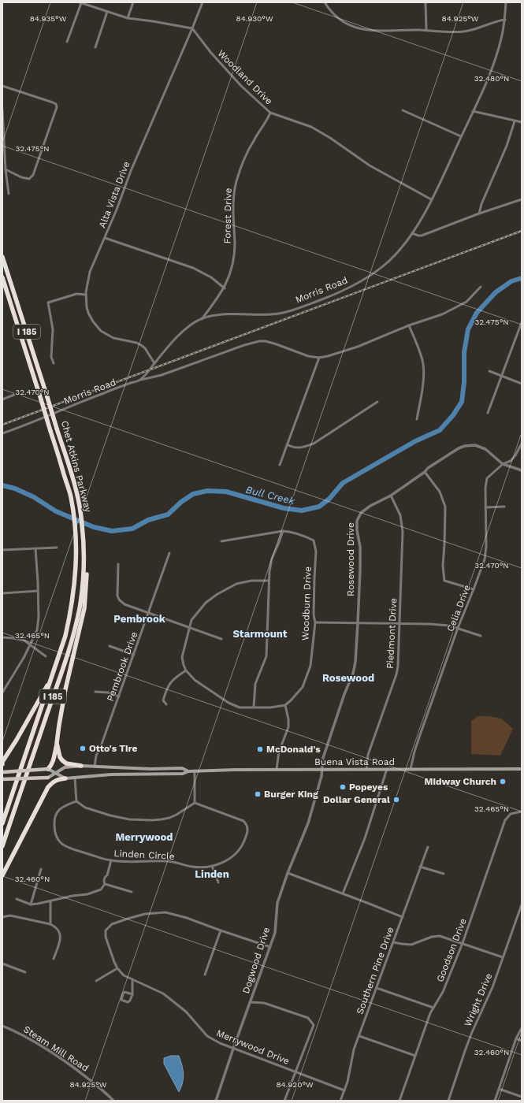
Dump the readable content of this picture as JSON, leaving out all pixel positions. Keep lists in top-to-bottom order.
{
  "streets": {
    "highway": ["I 185", "Chet Atkins Parkway"],
    "main road": ["Buena Vista Road"],
    "street": [
      "Woodland Drive",
      "Alta Vista Drive",
      "Forest Drive",
      "Morris Road",
      "Rosewood Drive",
      "Woodburn Drive",
      "Celia Drive",
      "Piedmont Drive",
      "Pembrook Drive",
      "Linden Circle",
      "Goodson Drive",
      "Dogwood Drive",
      "Southern Pine Drive",
      "Wright Drive",
      "Merrywood Drive",
      "Steam Mill Road"
    ]
  },
  "crossings": [
    ["Woodland Drive", "Alta Vista Drive"],
    ["Woodland Drive", "Forest Drive"],
    ["Woodland Drive", "Morris Road"],
    ["Alta Vista Drive", "Morris Road"],
    ["Forest Drive", "Morris Road"],
    ["I 185", "Chet Atkins Parkway"],
    ["Rosewood Drive", "Celia Drive"],
    ["Rosewood Drive", "Piedmont Drive"],
    ["Rosewood Drive", "Buena Vista Road"],
    ["Rosewood Drive", "Dogwood Drive"],
    ["Celia Drive", "Buena Vista Road"],
    ["Piedmont Drive", "Buena Vista Road"],
    ["Pembrook Drive", "Buena Vista Road"],
    ["Buena Vista Road", "Dogwood Drive"],
    ["Dogwood Drive", "Merrywood Drive"],
    ["Southern Pine Drive", "Merrywood Drive"]
  ],
  "districts": [
    "Pembrook",
    "Starmount",
    "Rosewood",
    "Merrywood",
    "Linden"
  ],
  "water": ["Bull Creek"],
  "places": [
    "Otto's Tire",
    "McDonald's",
    "Midway Church",
    "Popeyes",
    "Burger King",
    "Dollar General"
  ],
  "coordinates": [
    "84.930°W",
    "84.935°W",
    "84.925°W",
    "32.480°N",
    "32.475°N",
    "32.470°N",
    "32.465°N",
    "32.460°N",
    "84.920°W"
  ]
}
